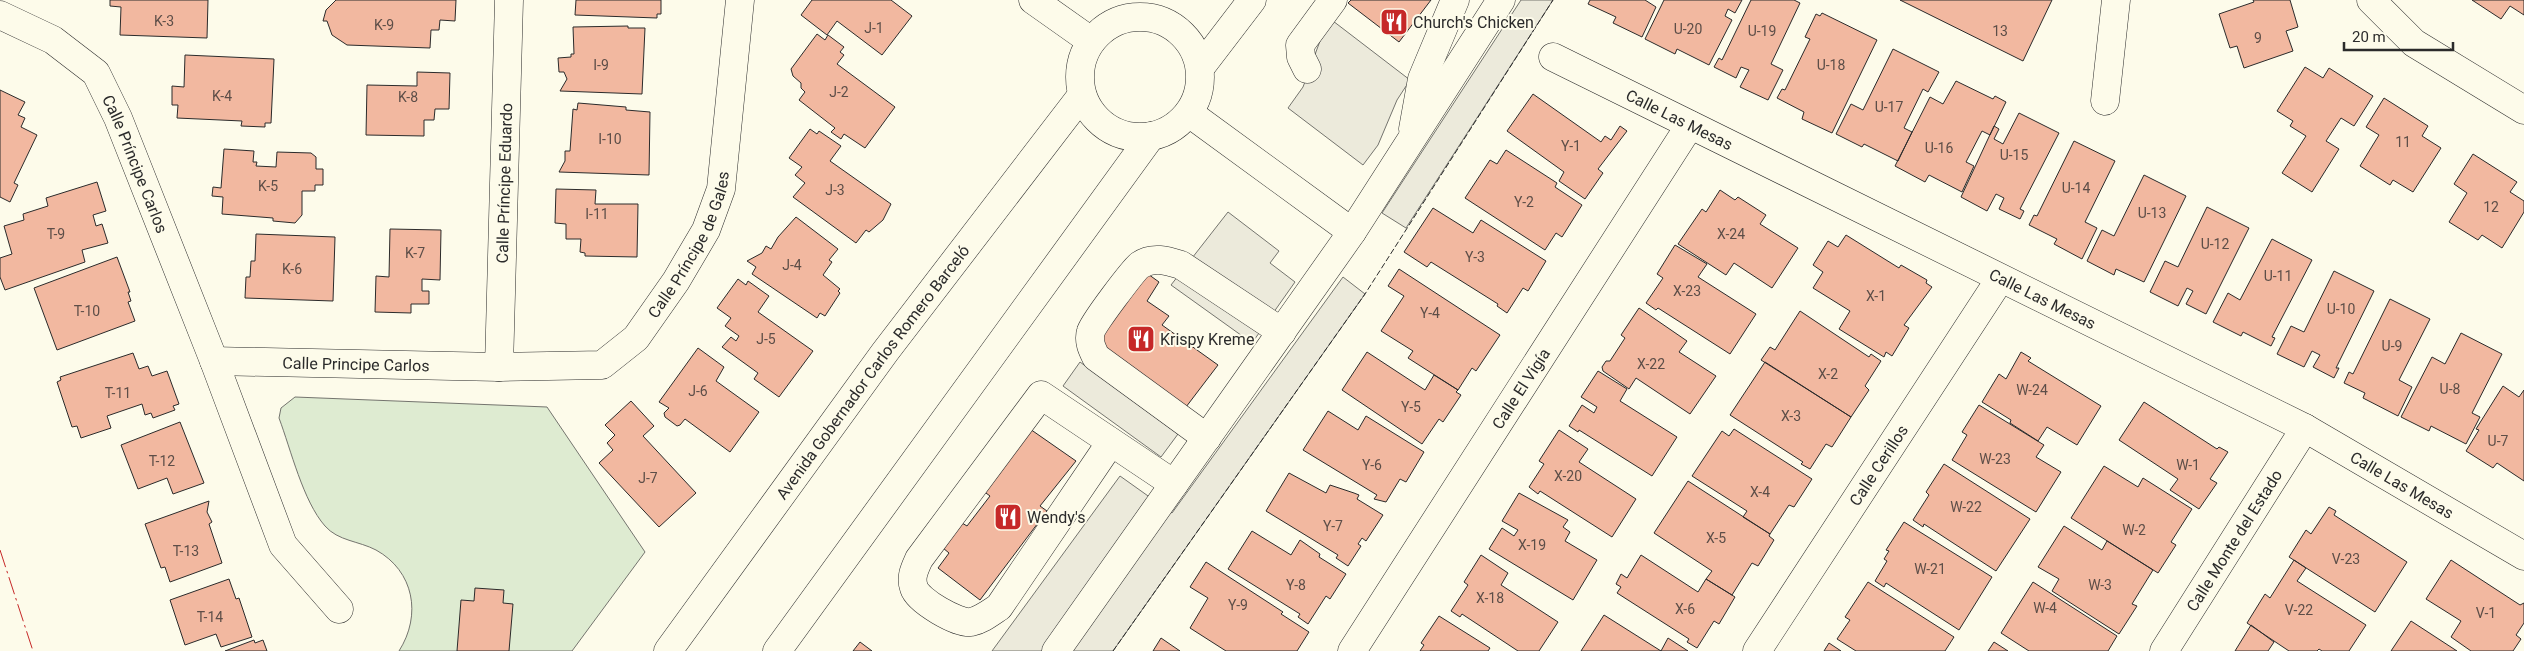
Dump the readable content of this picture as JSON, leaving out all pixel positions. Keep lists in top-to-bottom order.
{
  "streets": {
    "street": [
      "Calle Las Mesas",
      "Calle Príncipe Carlos",
      "Calle Príncipe Eduardo",
      "Calle Príncipe de Gales",
      "Calle Principe Carlos",
      "Avenida Gobernador Carlos Romero Barceló",
      "Calle El Vigía",
      "Calle Cerillos",
      "Calle Monte del Estado"
    ]
  },
  "crossings": [
    ["Calle Las Mesas", "Calle El Vigía"],
    ["Calle Las Mesas", "Calle Cerillos"],
    ["Calle Las Mesas", "Calle Monte del Estado"],
    ["Calle Príncipe Carlos", "Calle Principe Carlos"],
    ["Calle Príncipe Eduardo", "Calle Príncipe de Gales"],
    ["Calle Príncipe Eduardo", "Calle Principe Carlos"],
    ["Calle Príncipe de Gales", "Calle Principe Carlos"]
  ],
  "places": {
    "restaurant": ["Church's Chicken", "Krispy Kreme", "Wendy's"]
  },
  "house_numbers": [
    "K-3",
    "K-9",
    "J-1",
    "U-20",
    "U-19",
    "13",
    "9",
    "I-9",
    "U-18",
    "J-2",
    "K-4",
    "K-8",
    "U-17",
    "I-10",
    "11",
    "Y-1",
    "U-16",
    "U-15",
    "K-5",
    "U-14",
    "J-3",
    "Y-2",
    "12",
    "U-13",
    "I-11",
    "T-9",
    "X-24",
    "U-12",
    "K-7",
    "Y-3",
    "J-4",
    "K-6",
    "U-11",
    "X-23",
    "X-1",
    "U-10",
    "T-10",
    "Y-4",
    "J-5",
    "U-9",
    "X-22",
    "X-2",
    "U-8",
    "W-24",
    "J-6",
    "T-11",
    "Y-5",
    "X-3",
    "U-7",
    "W-23",
    "T-12",
    "Y-6",
    "W-1",
    "X-20",
    "J-7",
    "X-4",
    "W-22",
    "Y-7",
    "W-2",
    "X-5",
    "X-19",
    "T-13",
    "V-23",
    "W-21",
    "Y-8",
    "W-3",
    "X-18",
    "Y-9",
    "W-4",
    "X-6",
    "V-22",
    "V-1",
    "T-14"
  ],
  "scale_bar": "20 m"
}
